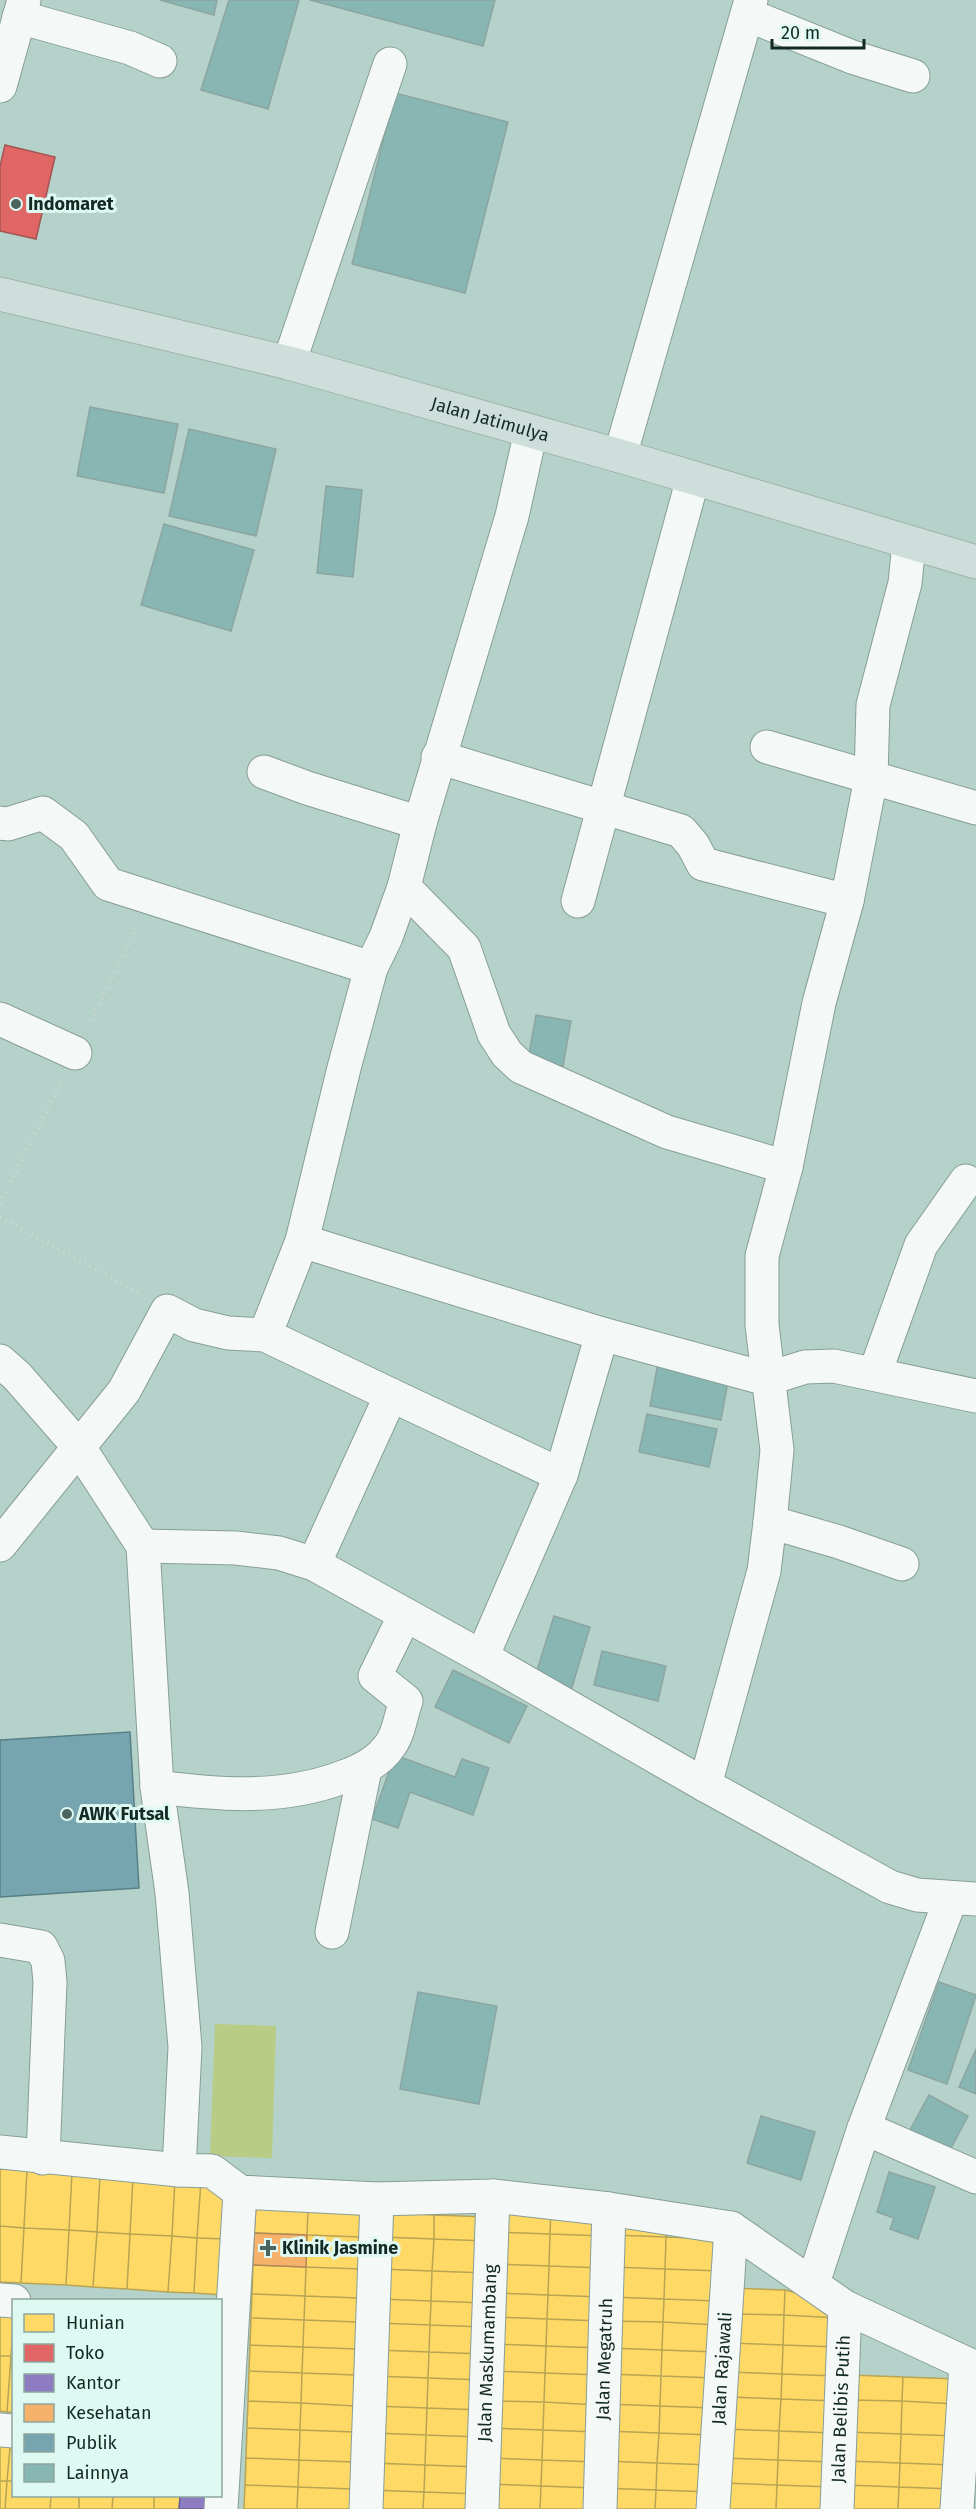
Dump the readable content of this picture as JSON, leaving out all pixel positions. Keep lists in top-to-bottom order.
{
  "streets": {
    "main road": ["Jalan Jatimulya"],
    "street": [
      "Jalan Maskumambang",
      "Jalan Megatruh",
      "Jalan Rajawali",
      "Jalan Belibis Putih"
    ]
  },
  "places": {
    "other": ["Indomaret", "AWK Futsal"],
    "health": ["Klinik Jasmine"]
  },
  "legend": [
    "Hunian",
    "Toko",
    "Kantor",
    "Kesehatan",
    "Publik",
    "Lainnya"
  ],
  "scale_bar": "20 m"
}
